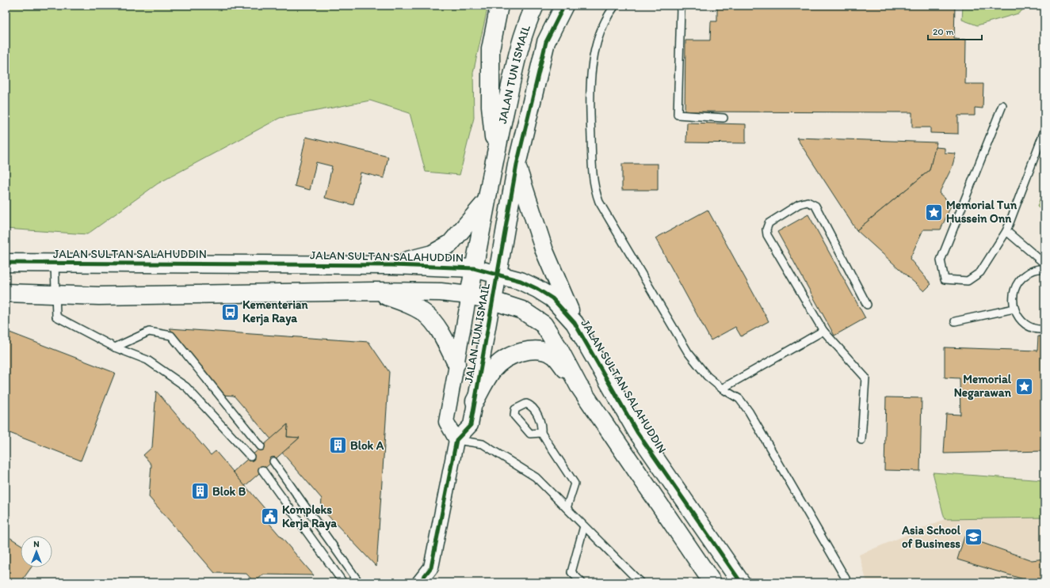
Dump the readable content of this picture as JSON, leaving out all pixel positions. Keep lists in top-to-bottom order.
{
  "streets": {
    "street": ["JALAN TUN ISMAIL", "JALAN SULTAN SALAHUDDIN"]
  },
  "crossings": [
    ["JALAN TUN ISMAIL", "JALAN SULTAN SALAHUDDIN"]
  ],
  "places": {
    "place": ["Memorial Tun Hussein Onn", "Memorial Negarawan"],
    "bus stop": ["Kementerian Kerja Raya"],
    "building": ["Blok A", "Blok B"],
    "public building": ["Kompleks Kerja Raya"],
    "school or university": ["Asia School of Business"]
  },
  "scale_bar": "20 m",
  "north": "top"
}
